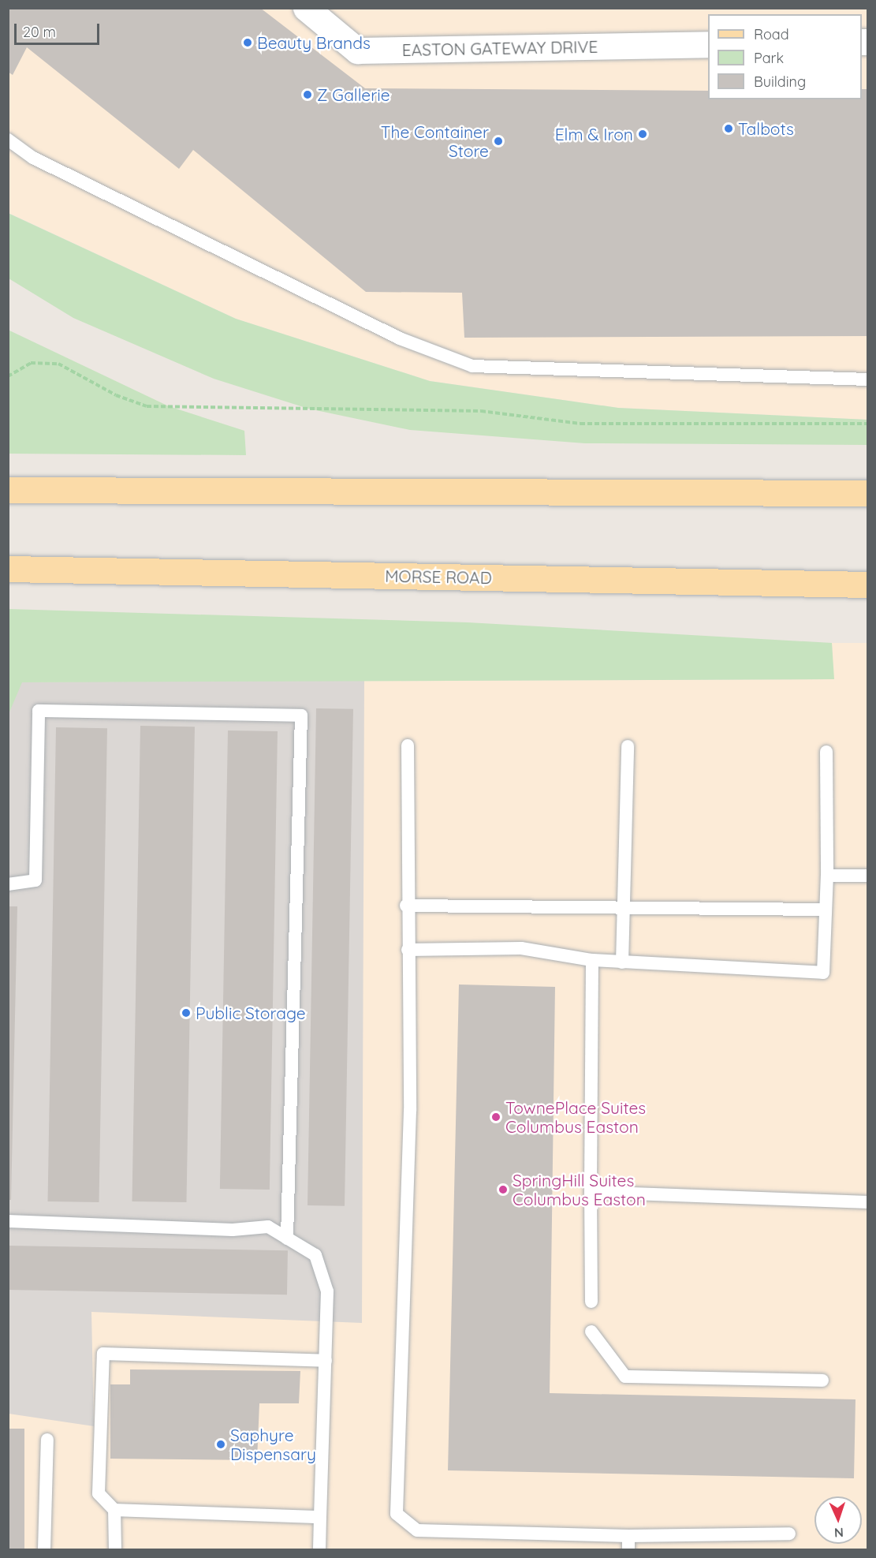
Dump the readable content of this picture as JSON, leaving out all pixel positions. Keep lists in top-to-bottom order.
{
  "streets": {
    "main road": ["MORSE ROAD"],
    "street": ["EASTON GATEWAY DRIVE"]
  },
  "places": [
    "Beauty Brands",
    "Z Gallerie",
    "Talbots",
    "Elm & Iron",
    "The Container Store",
    "Public Storage",
    "TownePlace Suites Columbus Easton",
    "SpringHill Suites Columbus Easton",
    "Saphyre Dispensary"
  ],
  "legend": ["Road", "Park", "Building"],
  "scale_bar": "20 m",
  "north": "bottom"
}
